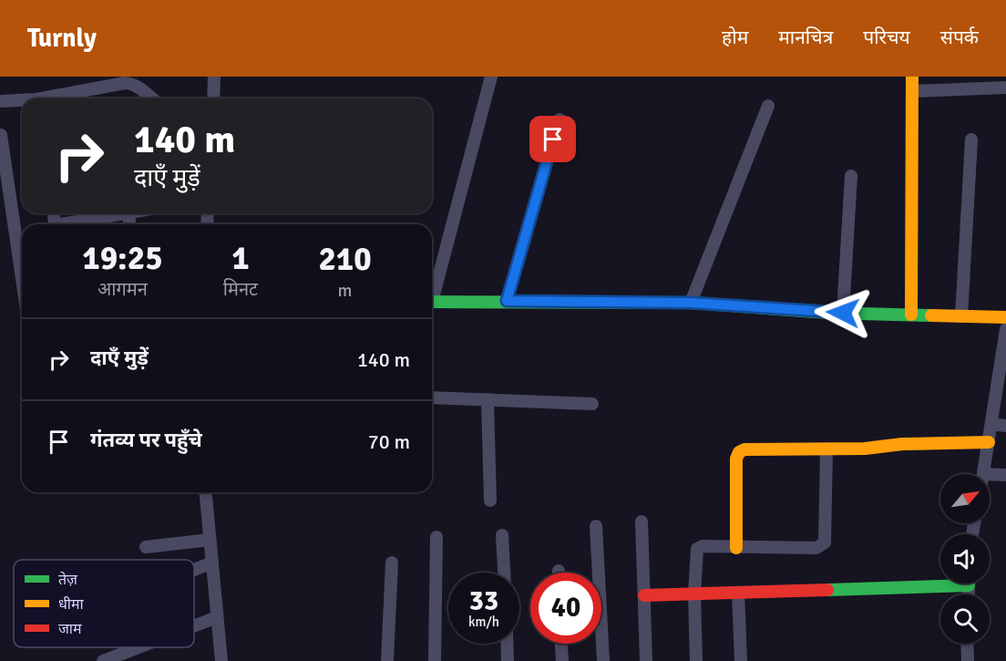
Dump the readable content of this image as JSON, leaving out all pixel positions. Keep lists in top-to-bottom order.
{
  "legend": ["तेज़", "धीमा", "जाम"],
  "north": "top right",
  "page": {
    "header": "Turnly",
    "nav": [
      "होम",
      "मानचित्र",
      "परिचय",
      "संपर्क"
    ],
    "turn": ["140 m", "दाएँ मुड़ें"],
    "eta": [
      "19:25",
      "आगमन",
      "1",
      "मिनट",
      "210",
      "m"
    ],
    "list": [
      {
        "name": "दाएँ मुड़ें",
        "value": "140 m"
      },
      {
        "name": "गंतव्य पर पहुँचे",
        "value": "70 m"
      }
    ],
    "speed": "33 km/h",
    "limit": "40"
  }
}
